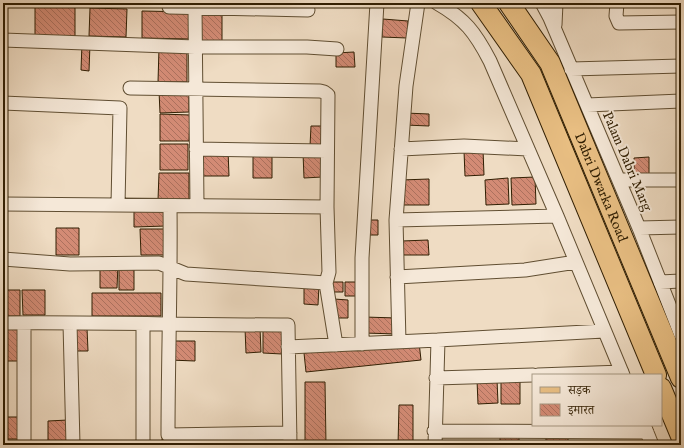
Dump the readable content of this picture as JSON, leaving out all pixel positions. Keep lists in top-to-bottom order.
{
  "streets": {
    "main road": ["Dabri Dwarka Road"],
    "street": ["Palam Dabri Marg"]
  },
  "legend": ["सड़क", "इमारत"]
}
